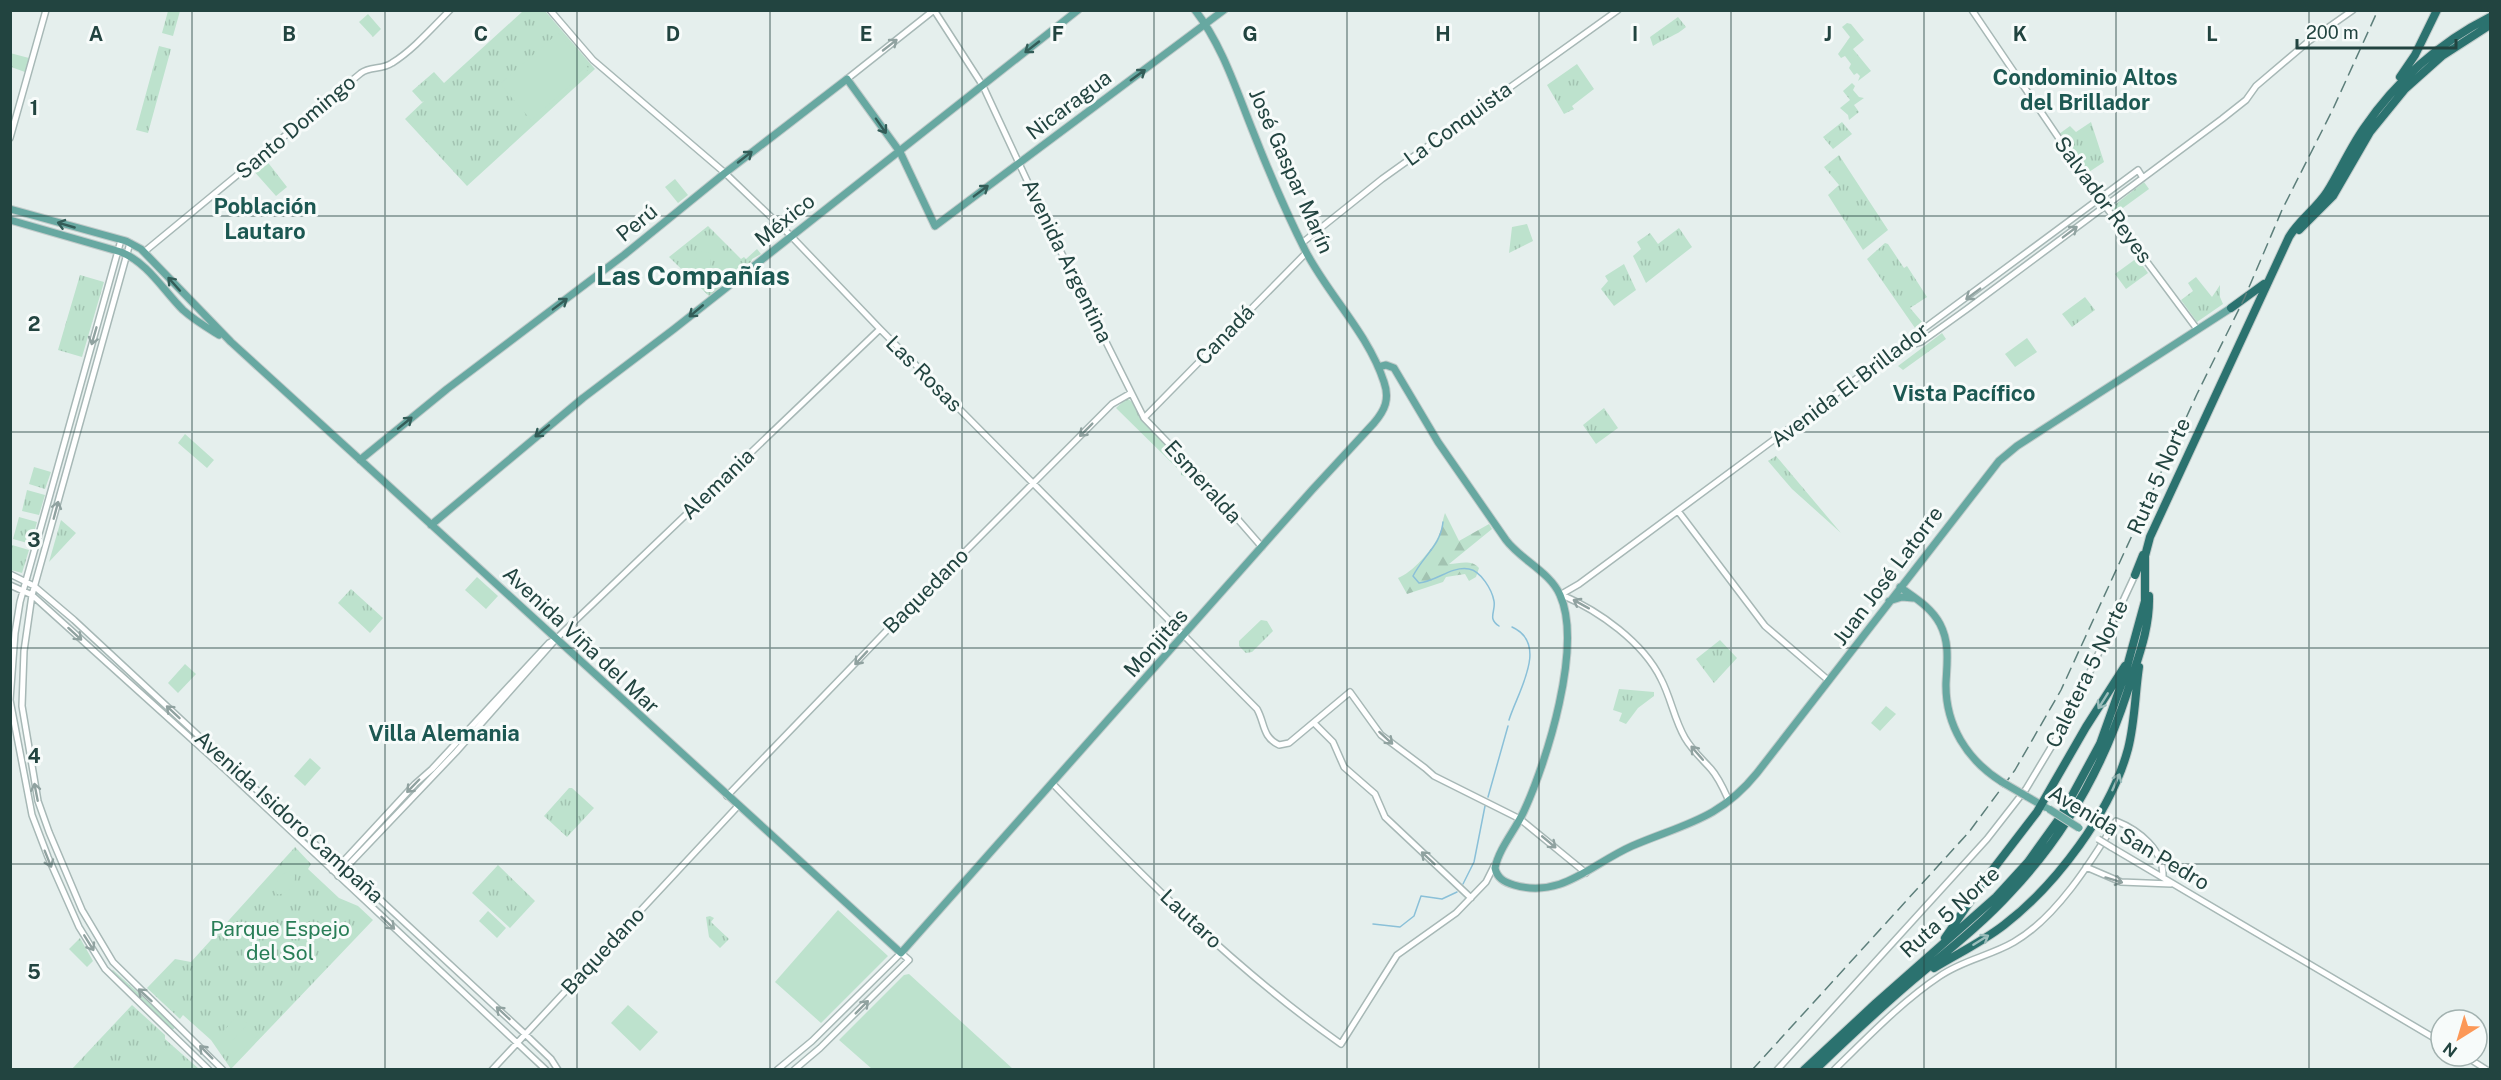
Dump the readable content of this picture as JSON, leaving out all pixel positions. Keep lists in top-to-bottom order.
{
  "streets": {
    "highway": ["Ruta 5 Norte"],
    "main road": [
      "Nicaragua",
      "José Gaspar Marín",
      "México",
      "Perú",
      "Juan José Latorre",
      "Avenida Viña del Mar",
      "Monjitas",
      "Avenida San Pedro"
    ],
    "street": [
      "La Conquista",
      "Santo Domingo",
      "Salvador Reyes",
      "Avenida Argentina",
      "Canadá",
      "Las Rosas",
      "Avenida El Brillador",
      "Esmeralda",
      "Alemania",
      "Baquedano",
      "Caletera 5 Norte",
      "Avenida Isidoro Campaña",
      "Lautaro"
    ]
  },
  "crossings": [
    ["Nicaragua", "José Gaspar Marín"],
    ["Nicaragua", "México"],
    ["Nicaragua", "Avenida Argentina"],
    ["La Conquista", "José Gaspar Marín"],
    ["Santo Domingo", "Avenida Viña del Mar"],
    ["José Gaspar Marín", "Canadá"],
    ["José Gaspar Marín", "Monjitas"],
    ["Salvador Reyes", "Avenida El Brillador"],
    ["Salvador Reyes", "Juan José Latorre"],
    ["México", "Avenida Argentina"],
    ["México", "Las Rosas"],
    ["México", "Avenida Viña del Mar"],
    ["Perú", "Avenida Argentina"],
    ["Perú", "Las Rosas"],
    ["Perú", "Avenida Viña del Mar"],
    ["Avenida Argentina", "Canadá"],
    ["Avenida Argentina", "Esmeralda"],
    ["Avenida Argentina", "Baquedano"],
    ["Canadá", "Esmeralda"],
    ["Las Rosas", "Alemania"],
    ["Las Rosas", "Baquedano"],
    ["Las Rosas", "Monjitas"],
    ["Esmeralda", "Monjitas"],
    ["Alemania", "Avenida Viña del Mar"],
    ["Alemania", "Avenida Isidoro Campaña"],
    ["Juan José Latorre", "Avenida San Pedro"],
    ["Baquedano", "Avenida Viña del Mar"],
    ["Baquedano", "Avenida Isidoro Campaña"],
    ["Avenida Viña del Mar", "Monjitas"],
    ["Monjitas", "Lautaro"]
  ],
  "one_way": ["México", "Perú", "Baquedano"],
  "districts": [
    "Condominio Altos del Brillador",
    "Población Lautaro",
    "Las Compañías",
    "Vista Pacífico",
    "Villa Alemania"
  ],
  "parks": ["Parque Espejo del Sol"],
  "scale_bar": "200 m",
  "north": "bottom left",
  "grid": {
    "columns": [
      "A",
      "B",
      "C",
      "D",
      "E",
      "F",
      "G",
      "H",
      "I",
      "J",
      "K",
      "L"
    ],
    "rows": [
      "1",
      "2",
      "3",
      "4",
      "5"
    ]
  }
}
